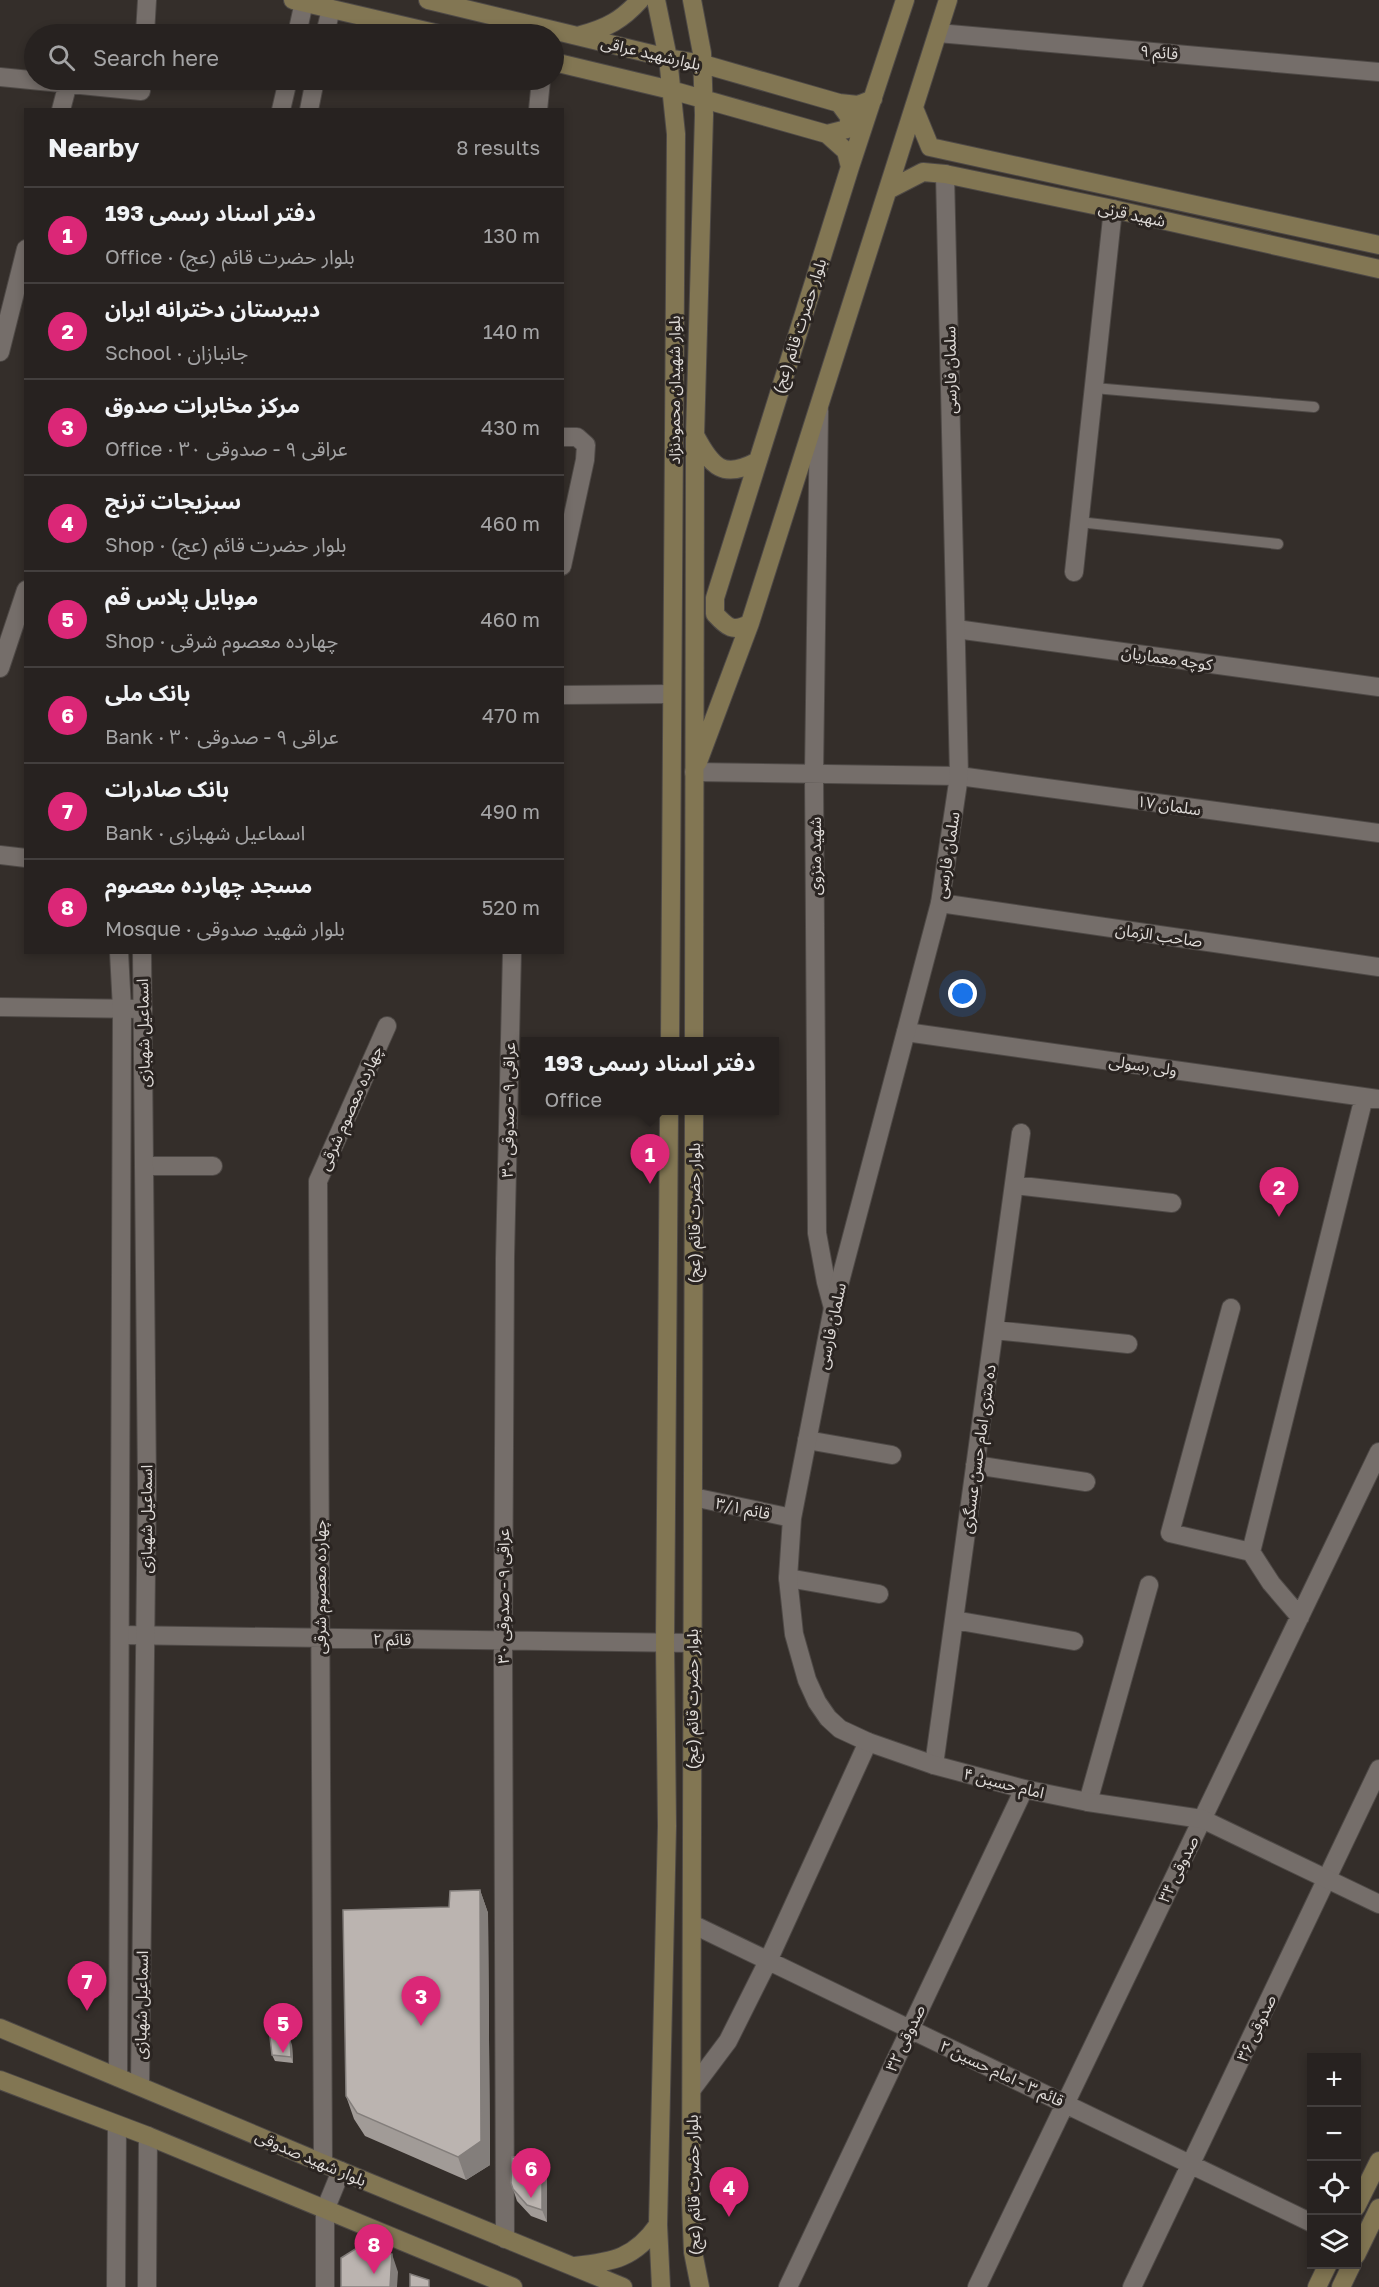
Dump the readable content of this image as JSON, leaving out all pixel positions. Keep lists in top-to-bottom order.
{
  "streets": {
    "main road": [
      "بلوارشهید عراقی",
      "شهید قرنی",
      "بلوار حضرت قائم (عج)",
      "بلوار شهیدان محمودنژاد",
      "بلوار شهید صدوقی"
    ],
    "street": [
      "قائم ۹",
      "سلمان فارسی",
      "کوچه معماریان",
      "سلمان ۱۷",
      "شهید منزوی",
      "صاحب الزمان",
      "اسماعیل شهبازی",
      "ولی رسولی",
      "چهارده معصوم شرقی",
      "عراقی ۹ - صدوقی ۳۰",
      "ده متری امام حسن عسگری",
      "قائم ۳/۱",
      "قائم ۲",
      "امام حسین ۴",
      "صدوقی ۳۴",
      "صدوقی ۳۶",
      "صدوقی ۳۲",
      "قائم ۳ - امام حسین ۲"
    ]
  },
  "crossings": [
    ["بلوارشهید عراقی", "بلوار حضرت قائم (عج)"],
    ["بلوارشهید عراقی", "بلوار شهیدان محمودنژاد"],
    ["شهید قرنی", "سلمان فارسی"],
    ["بلوار حضرت قائم (عج)", "قائم ۳/۱"],
    ["بلوار حضرت قائم (عج)", "قائم ۲"],
    ["بلوار حضرت قائم (عج)", "قائم ۳ - امام حسین ۲"],
    ["سلمان فارسی", "کوچه معماریان"],
    ["سلمان فارسی", "سلمان ۱۷"],
    ["سلمان فارسی", "شهید منزوی"],
    ["سلمان فارسی", "صاحب الزمان"],
    ["سلمان فارسی", "ولی رسولی"],
    ["سلمان فارسی", "قائم ۳/۱"],
    ["سلمان فارسی", "امام حسین ۴"],
    ["بلوار شهیدان محمودنژاد", "سلمان ۱۷"],
    ["سلمان ۱۷", "شهید منزوی"],
    ["اسماعیل شهبازی", "قائم ۲"],
    ["اسماعیل شهبازی", "بلوار شهید صدوقی"],
    ["چهارده معصوم شرقی", "قائم ۲"],
    ["چهارده معصوم شرقی", "بلوار شهید صدوقی"],
    ["عراقی ۹ - صدوقی ۳۰", "قائم ۲"],
    ["عراقی ۹ - صدوقی ۳۰", "بلوار شهید صدوقی"],
    ["ده متری امام حسن عسگری", "امام حسین ۴"],
    ["قائم ۳/۱", "امام حسین ۴"],
    ["امام حسین ۴", "صدوقی ۳۴"],
    ["امام حسین ۴", "صدوقی ۳۶"],
    ["امام حسین ۴", "صدوقی ۳۲"],
    ["صدوقی ۳۴", "قائم ۳ - امام حسین ۲"],
    ["صدوقی ۳۶", "قائم ۳ - امام حسین ۲"],
    ["صدوقی ۳۲", "قائم ۳ - امام حسین ۲"]
  ],
  "page": {
    "search": "Search here",
    "heading": ["Nearby", "8 results"],
    "list": [
      {
        "mark": "1",
        "name": "دفتر اسناد رسمی 193",
        "note": "Office · بلوار حضرت قائم (عج)",
        "value": "130 m"
      },
      {
        "mark": "2",
        "name": "دبیرستان دخترانه ایران",
        "note": "School · جانبازان",
        "value": "140 m"
      },
      {
        "mark": "3",
        "name": "مرکز مخابرات صدوق",
        "note": "Office · عراقی ۹ - صدوقی ۳۰",
        "value": "430 m"
      },
      {
        "mark": "4",
        "name": "سبزیجات ترنج",
        "note": "Shop · بلوار حضرت قائم (عج)",
        "value": "460 m"
      },
      {
        "mark": "5",
        "name": "موبایل پلاس قم",
        "note": "Shop · چهارده معصوم شرقی",
        "value": "460 m"
      },
      {
        "mark": "6",
        "name": "بانک ملی",
        "note": "Bank · عراقی ۹ - صدوقی ۳۰",
        "value": "470 m"
      },
      {
        "mark": "7",
        "name": "بانک صادرات",
        "note": "Bank · اسماعیل شهبازی",
        "value": "490 m"
      },
      {
        "mark": "8",
        "name": "مسجد چهارده معصوم",
        "note": "Mosque · بلوار شهید صدوقی",
        "value": "520 m"
      }
    ],
    "popup": ["دفتر اسناد رسمی 193", "Office"],
    "pins": [
      "1",
      "2",
      "7",
      "3",
      "5",
      "6",
      "4",
      "8"
    ],
    "map_buttons": ["+", "−"]
  }
}
